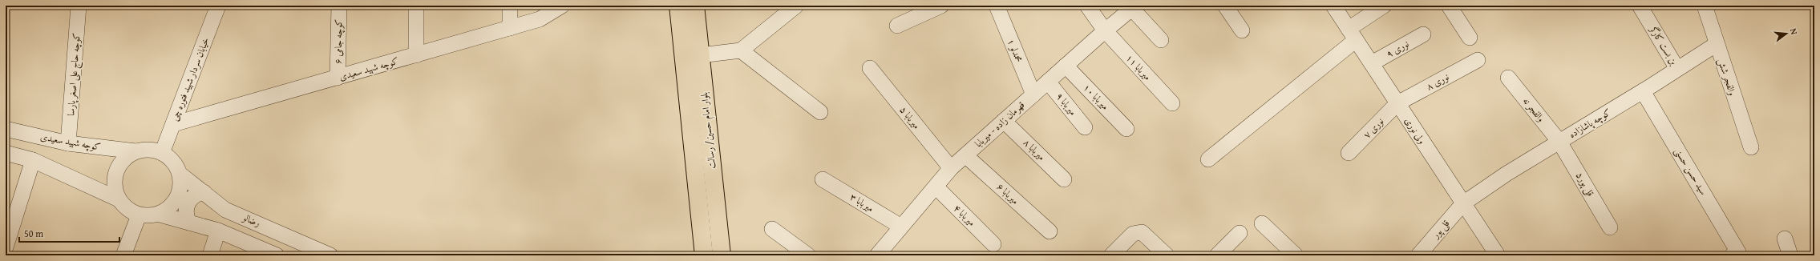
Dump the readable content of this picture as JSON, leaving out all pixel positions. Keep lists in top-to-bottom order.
{
  "streets": {
    "main road": ["بلوار امام حسین/ رسالت"],
    "street": [
      "کوچه جامی ۶",
      "بن بست کارگر",
      "نوری ۹",
      "محمدلو ۱",
      "میربابا ۱۱",
      "کوچه شهید سعیدی",
      "کوچه حاج علی اصغر پارسا",
      "والفجر شش",
      "خیابان سردار شهید فتوره چی",
      "نوری ۸",
      "میربابا ۱۰",
      "میربابا ۹",
      "والفجر نه",
      "میربابا ۵",
      "کوچه پاشازاده",
      "قهرمان زاده - میربابا",
      "نوری ۷",
      "ولی نوری",
      "میربابا ۸",
      "سید حسن حسنی",
      "قلی پور۵",
      "میربابا ۶",
      "میربابا ۳",
      "میربابا ۴",
      "رضالو",
      "قلی پور"
    ]
  },
  "crossings": [
    ["کوچه جامی ۶", "کوچه شهید سعیدی"],
    ["بن بست کارگر", "کوچه پاشازاده"],
    ["نوری ۹", "ولی نوری"],
    ["محمدلو ۱", "قهرمان زاده - میربابا"],
    ["میربابا ۱۱", "قهرمان زاده - میربابا"],
    ["کوچه شهید سعیدی", "کوچه حاج علی اصغر پارسا"],
    ["کوچه شهید سعیدی", "خیابان سردار شهید فتوره چی"],
    ["کوچه شهید سعیدی", "رضالو"],
    ["والفجر شش", "کوچه پاشازاده"],
    ["خیابان سردار شهید فتوره چی", "رضالو"],
    ["نوری ۸", "نوری ۷"],
    ["نوری ۸", "ولی نوری"],
    ["میربابا ۱۰", "قهرمان زاده - میربابا"],
    ["میربابا ۹", "قهرمان زاده - میربابا"],
    ["والفجر نه", "کوچه پاشازاده"],
    ["والفجر نه", "قلی پور۵"],
    ["میربابا ۵", "قهرمان زاده - میربابا"],
    ["کوچه پاشازاده", "ولی نوری"],
    ["کوچه پاشازاده", "سید حسن حسنی"],
    ["کوچه پاشازاده", "قلی پور۵"],
    ["کوچه پاشازاده", "قلی پور"],
    ["قهرمان زاده - میربابا", "میربابا ۸"],
    ["قهرمان زاده - میربابا", "میربابا ۶"],
    ["قهرمان زاده - میربابا", "میربابا ۳"],
    ["قهرمان زاده - میربابا", "میربابا ۴"],
    ["نوری ۷", "ولی نوری"],
    ["ولی نوری", "قلی پور"]
  ],
  "scale_bar": "50 m",
  "north": "right"
}
